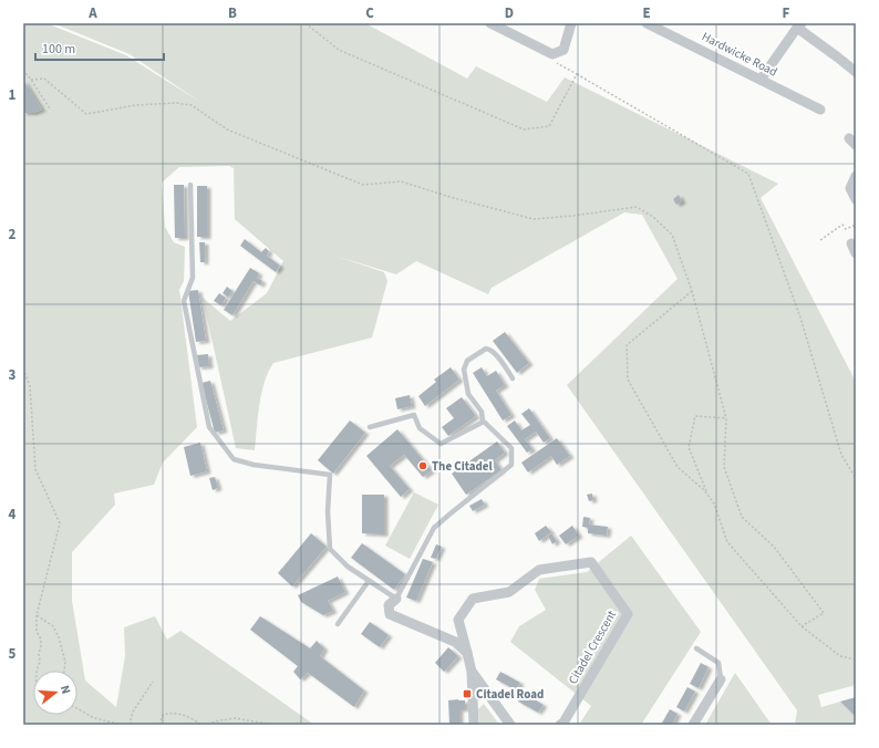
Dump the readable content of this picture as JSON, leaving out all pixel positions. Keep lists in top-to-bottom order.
{
  "streets": {
    "street": ["Hardwicke Road", "Citadel Crescent"]
  },
  "places": {
    "other": ["The Citadel"],
    "transit": ["Citadel Road"]
  },
  "scale_bar": "100 m",
  "north": "right",
  "grid": {
    "columns": [
      "A",
      "B",
      "C",
      "D",
      "E",
      "F"
    ],
    "rows": [
      "1",
      "2",
      "3",
      "4",
      "5"
    ]
  }
}
